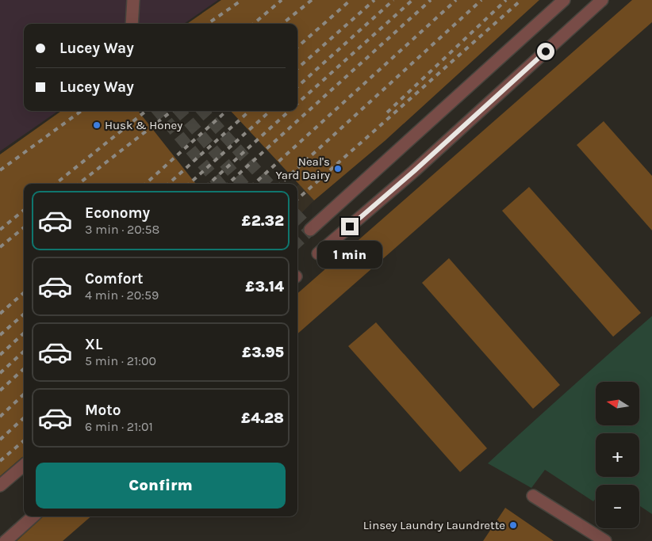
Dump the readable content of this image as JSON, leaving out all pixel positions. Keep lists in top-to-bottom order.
{
  "places": ["Husk & Honey", "Neal's Yard Dairy", "Linsey Laundry Laundrette"],
  "north": "left",
  "page": {
    "banner": ["Lucey Way", "Lucey Way"],
    "list": [
      {
        "name": "Economy",
        "note": "3 min · 20:58",
        "value": "£2.32"
      },
      {
        "name": "Comfort",
        "note": "4 min · 20:59",
        "value": "£3.14"
      },
      {
        "name": "XL",
        "note": "5 min · 21:00",
        "value": "£3.95"
      },
      {
        "name": "Moto",
        "note": "6 min · 21:01",
        "value": "£4.28"
      }
    ],
    "bubble": "1 min",
    "map_buttons": ["+", "−"],
    "buttons": "Confirm"
  }
}
